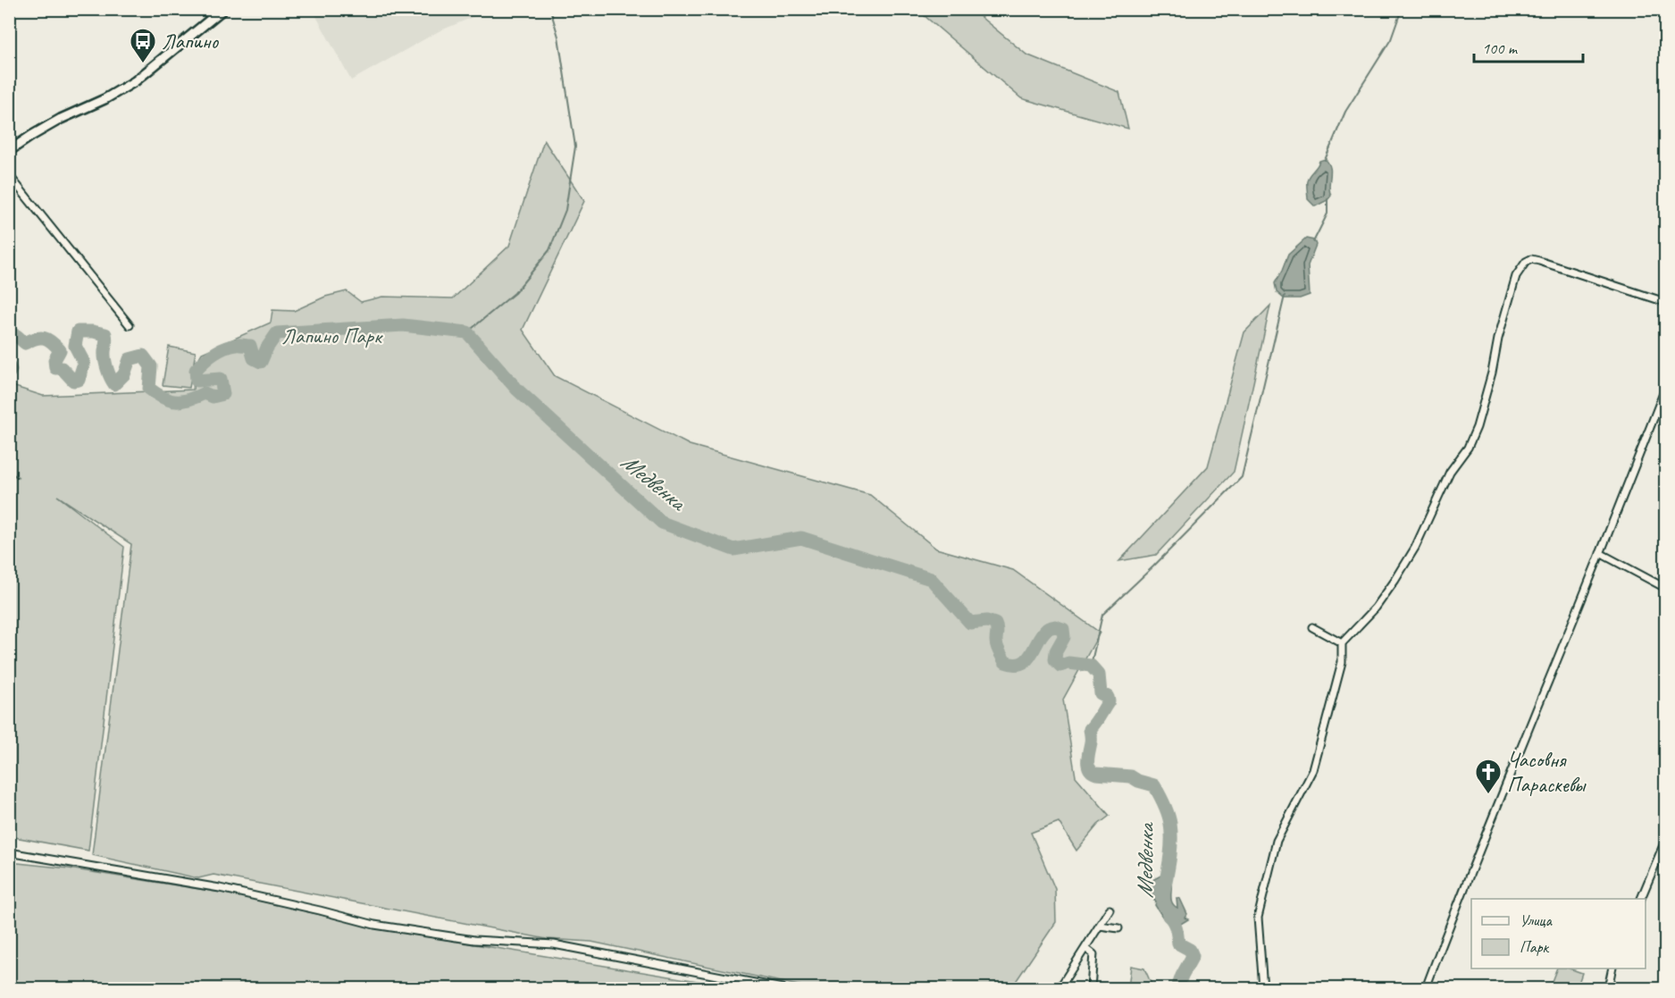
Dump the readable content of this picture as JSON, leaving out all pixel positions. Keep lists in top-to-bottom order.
{
  "water": ["Медвенка"],
  "parks": ["Лапино Парк"],
  "places": {
    "bus stop": ["Лапино"],
    "church": ["Часовня Параскевы"]
  },
  "legend": ["Улица", "Парк"],
  "scale_bar": "100 m"
}
